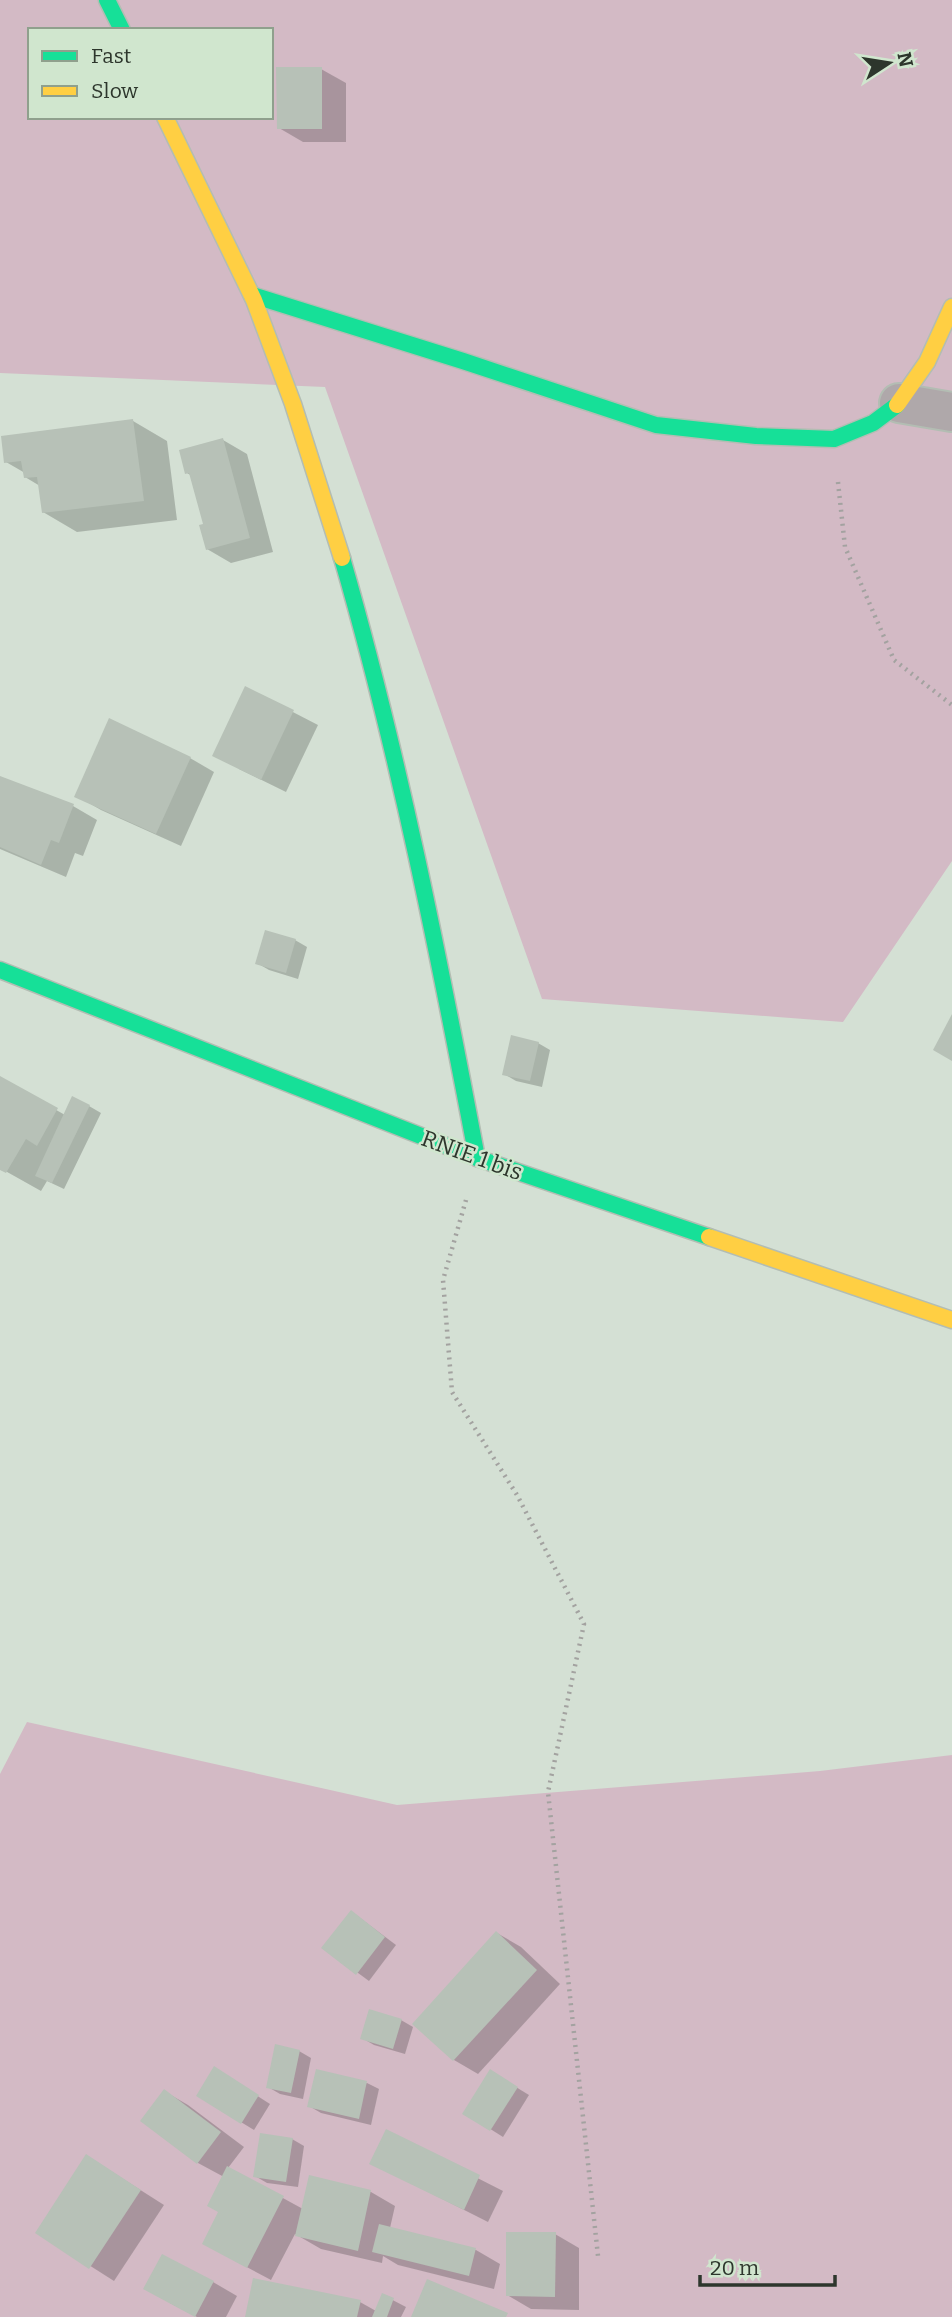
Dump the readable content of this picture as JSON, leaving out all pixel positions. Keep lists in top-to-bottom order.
{
  "streets": {
    "street": ["RNIE 1 bis"]
  },
  "legend": ["Fast", "Slow"],
  "scale_bar": "20 m",
  "north": "right"
}
